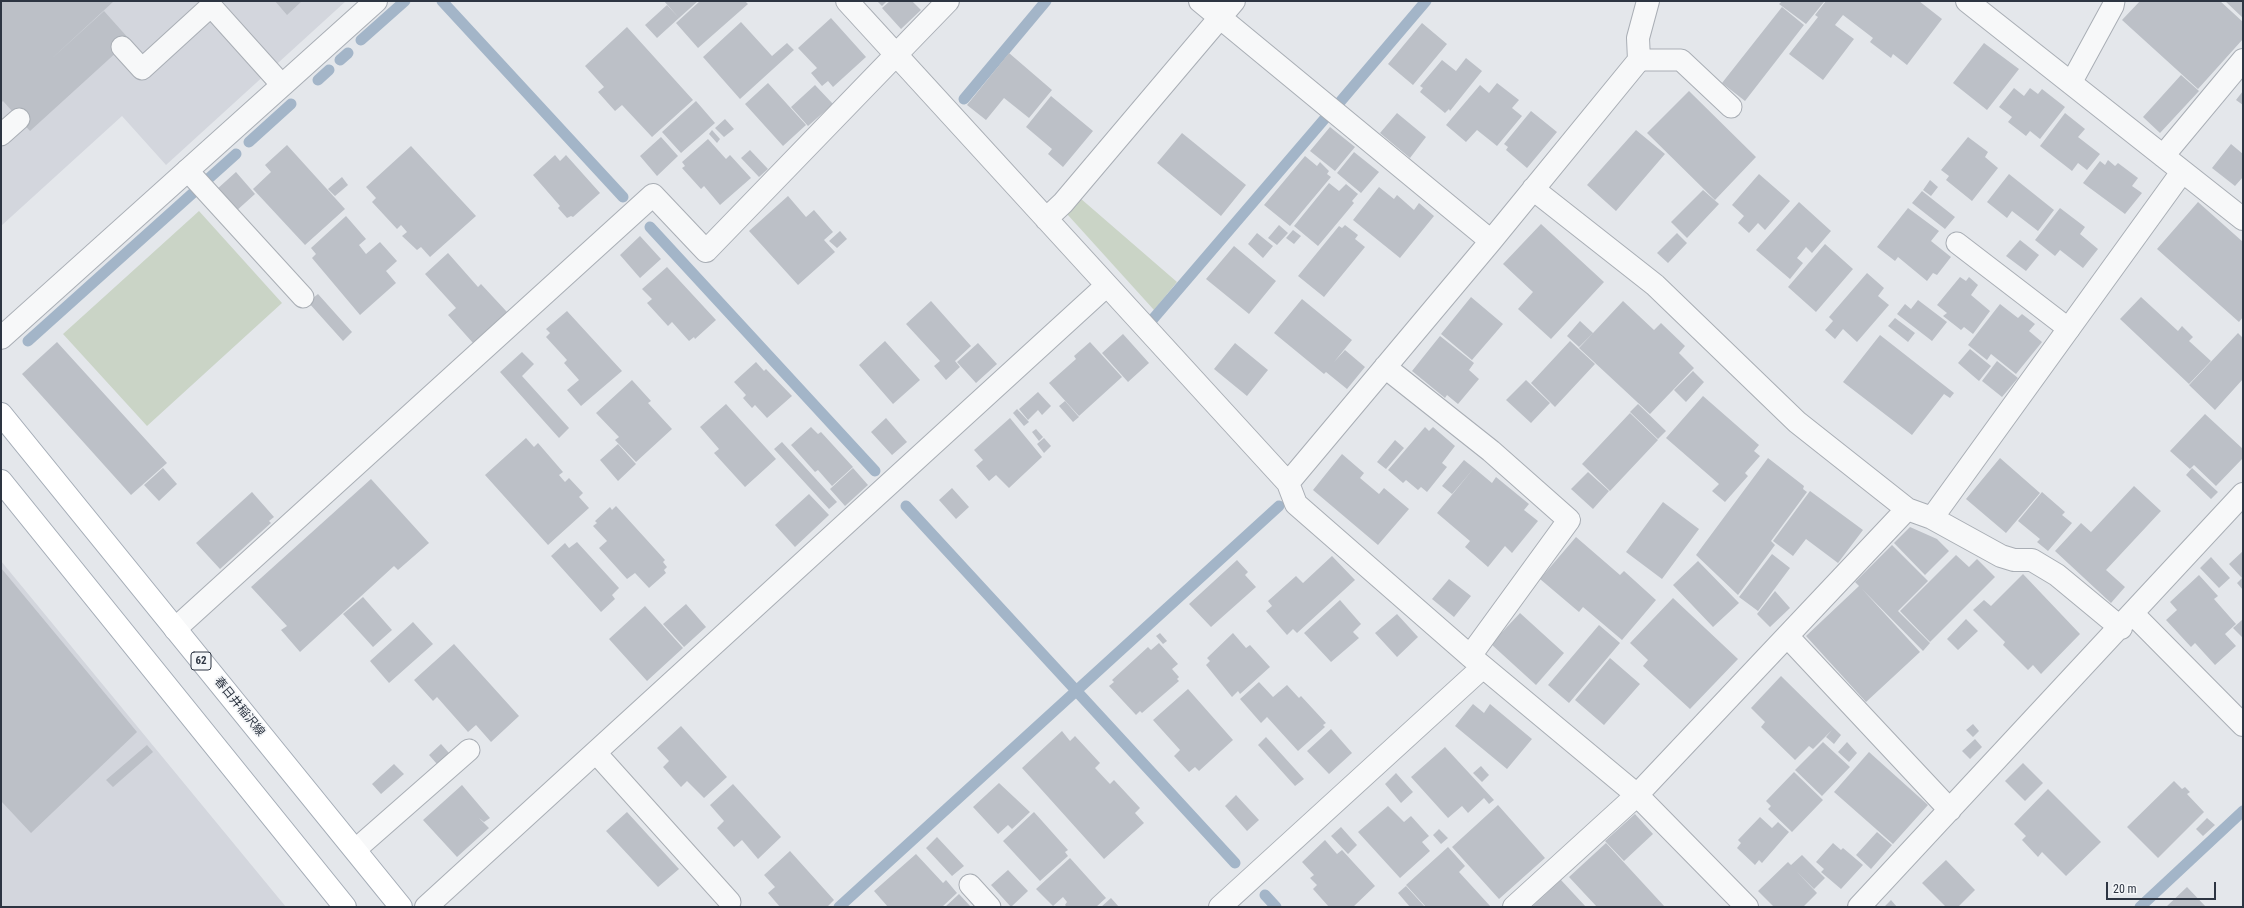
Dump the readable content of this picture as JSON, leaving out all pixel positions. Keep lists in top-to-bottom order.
{
  "streets": {
    "main road": ["62", "春日井稲沢線"]
  },
  "scale_bar": "20 m"
}
